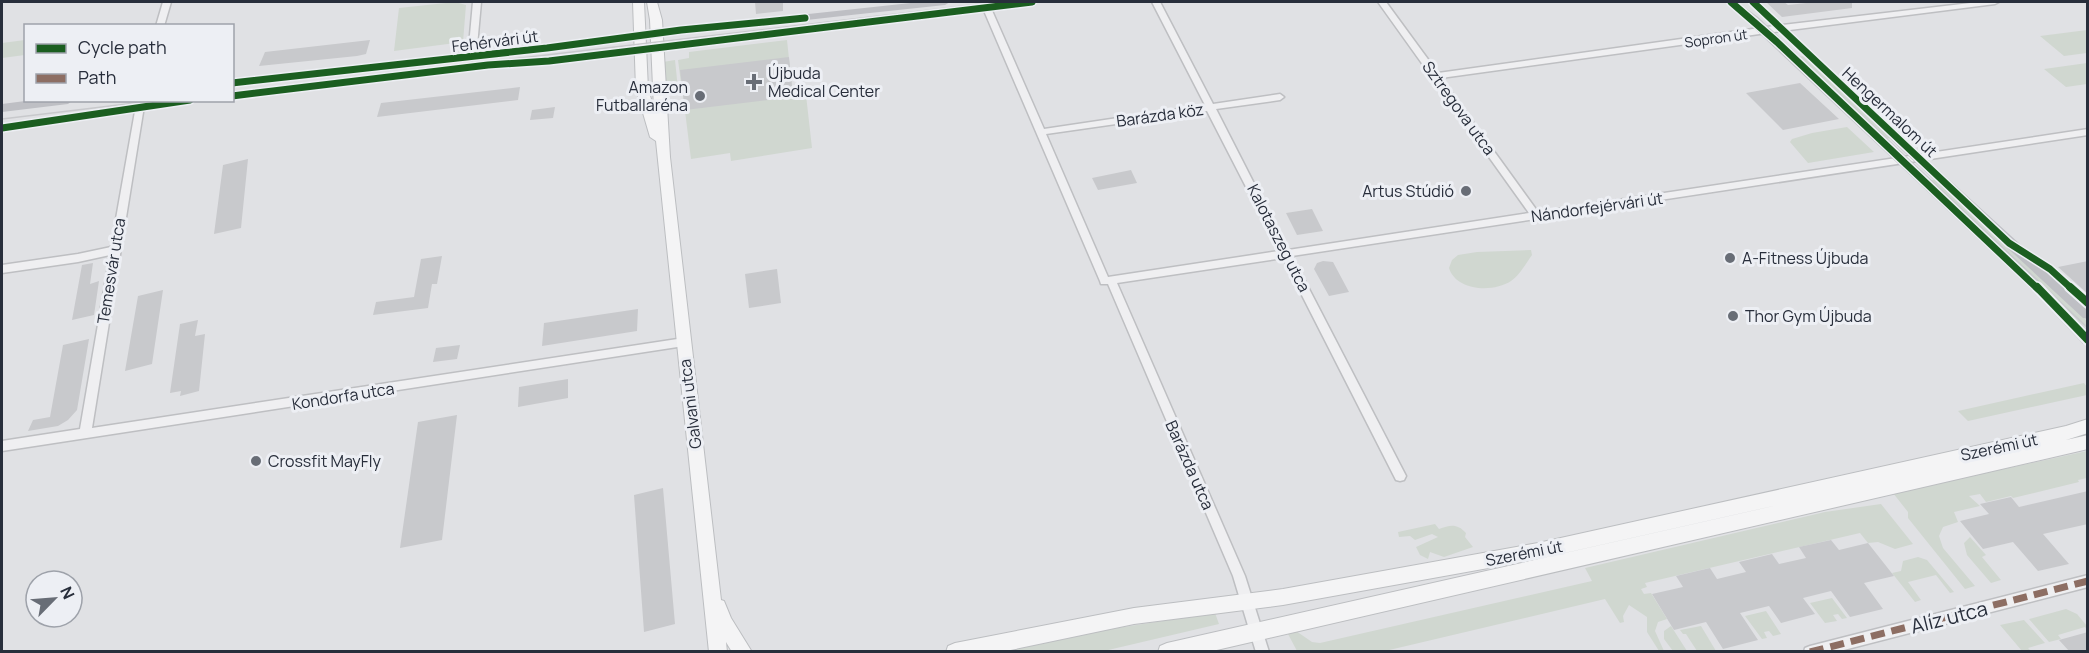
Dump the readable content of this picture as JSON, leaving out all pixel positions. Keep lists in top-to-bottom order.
{
  "streets": {
    "main road": ["Galvani utca", "Szerémi út"],
    "street": [
      "Sopron út",
      "Fehérvári út",
      "Sztregova utca",
      "Hengermalom út",
      "Barázda köz",
      "Nándorfejérvári út",
      "Kalotaszeg utca",
      "Temesvár utca",
      "Kondorfa utca",
      "Barázda utca",
      "Alíz utca"
    ]
  },
  "crossings": [
    ["Sopron út", "Sztregova utca"],
    ["Sopron út", "Hengermalom út"],
    ["Fehérvári út", "Galvani utca"],
    ["Fehérvári út", "Barázda utca"],
    ["Sztregova utca", "Nándorfejérvári út"],
    ["Hengermalom út", "Nándorfejérvári út"],
    ["Barázda köz", "Kalotaszeg utca"],
    ["Barázda köz", "Barázda utca"],
    ["Nándorfejérvári út", "Kalotaszeg utca"],
    ["Nándorfejérvári út", "Barázda utca"],
    ["Temesvár utca", "Kondorfa utca"],
    ["Kondorfa utca", "Galvani utca"],
    ["Szerémi út", "Barázda utca"]
  ],
  "places": {
    "health": ["Újbuda Medical Center"],
    "other": [
      "Amazon Futballaréna",
      "Artus Stúdió",
      "A-Fitness Újbuda",
      "Thor Gym Újbuda",
      "Crossfit MayFly"
    ]
  },
  "legend": ["Cycle path", "Path"],
  "north": "top right"
}
